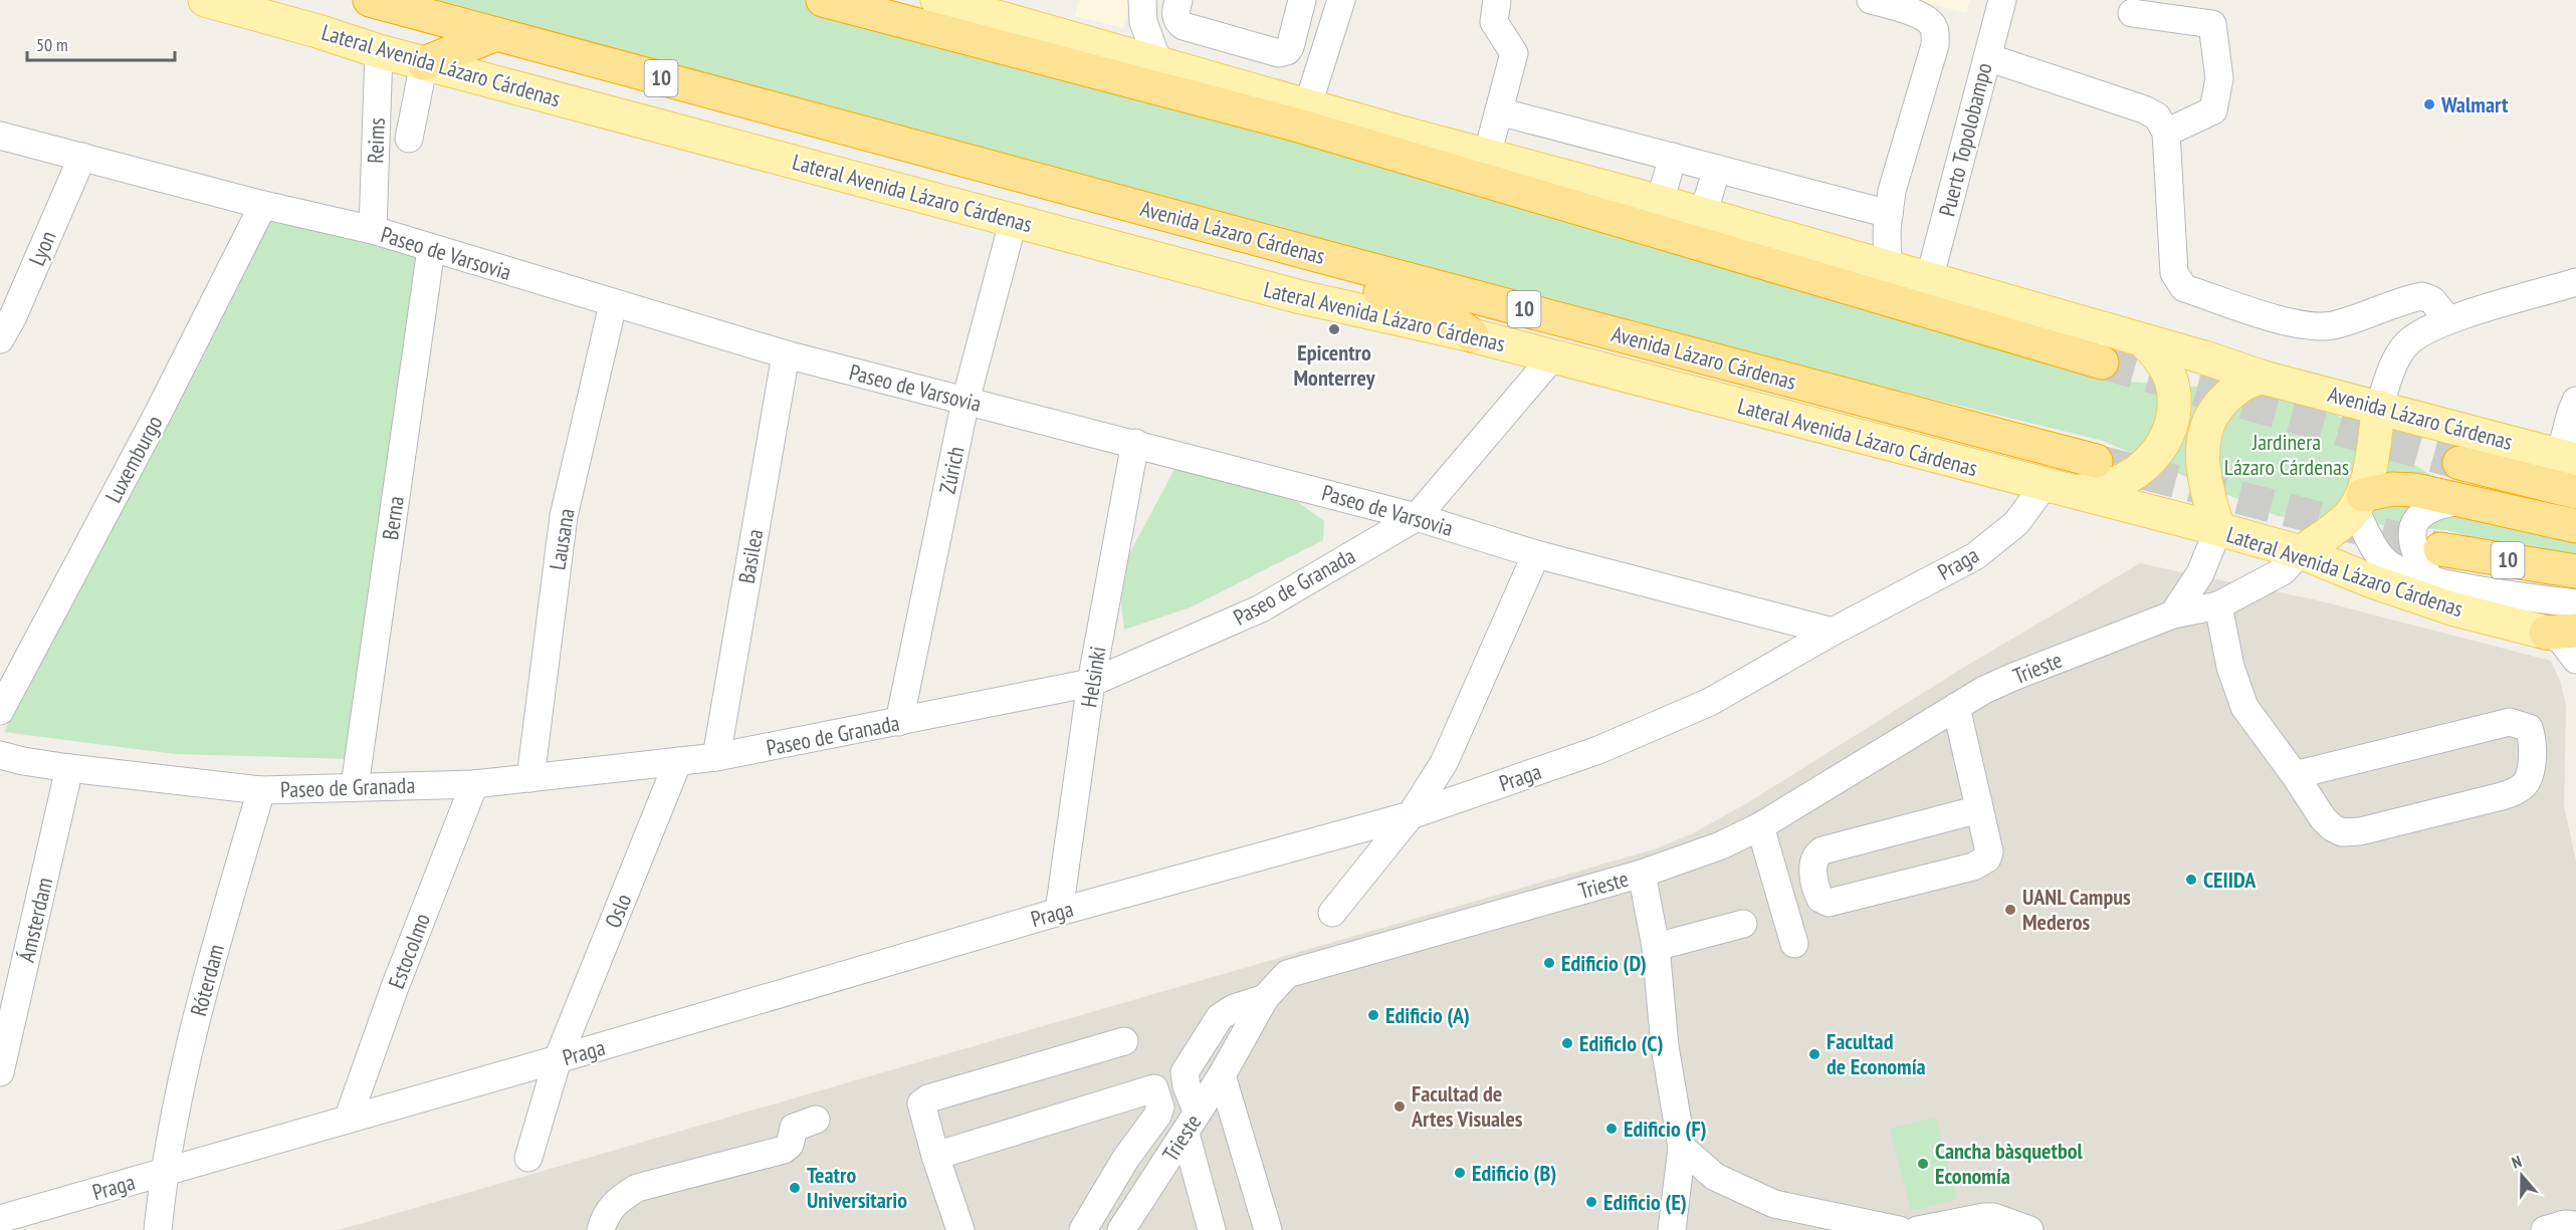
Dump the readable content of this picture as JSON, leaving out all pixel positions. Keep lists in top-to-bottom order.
{
  "streets": {
    "highway": ["10", "Avenida Lázaro Cárdenas"],
    "main road": ["Lateral Avenida Lázaro Cárdenas"],
    "street": [
      "Puerto Topolobampo",
      "Reims",
      "Lyon",
      "Paseo de Varsovia",
      "Luxemburgo",
      "Zúrich",
      "Berna",
      "Lausana",
      "Basilea",
      "Praga",
      "Paseo de Granada",
      "Trieste",
      "Helsinki",
      "Oslo",
      "Ámsterdam",
      "Estocolmo",
      "Róterdam"
    ]
  },
  "crossings": [
    ["Lateral Avenida Lázaro Cárdenas", "Reims"],
    ["Lateral Avenida Lázaro Cárdenas", "Avenida Lázaro Cárdenas"],
    ["Lateral Avenida Lázaro Cárdenas", "Zúrich"],
    ["Lateral Avenida Lázaro Cárdenas", "Praga"],
    ["Lateral Avenida Lázaro Cárdenas", "Paseo de Granada"],
    ["Lateral Avenida Lázaro Cárdenas", "Trieste"],
    ["Reims", "Paseo de Varsovia"],
    ["Avenida Lázaro Cárdenas", "Trieste"],
    ["Lyon", "Paseo de Varsovia"],
    ["Paseo de Varsovia", "Luxemburgo"],
    ["Paseo de Varsovia", "Zúrich"],
    ["Paseo de Varsovia", "Berna"],
    ["Paseo de Varsovia", "Lausana"],
    ["Paseo de Varsovia", "Basilea"],
    ["Paseo de Varsovia", "Praga"],
    ["Paseo de Varsovia", "Paseo de Granada"],
    ["Paseo de Varsovia", "Helsinki"],
    ["Zúrich", "Paseo de Granada"],
    ["Berna", "Paseo de Granada"],
    ["Lausana", "Paseo de Granada"],
    ["Basilea", "Paseo de Granada"],
    ["Praga", "Helsinki"],
    ["Praga", "Oslo"],
    ["Praga", "Estocolmo"],
    ["Praga", "Róterdam"],
    ["Paseo de Granada", "Helsinki"],
    ["Paseo de Granada", "Oslo"],
    ["Paseo de Granada", "Ámsterdam"],
    ["Paseo de Granada", "Estocolmo"],
    ["Paseo de Granada", "Róterdam"]
  ],
  "parks": ["Jardinera Lázaro Cárdenas"],
  "places": [
    "Walmart",
    "Epicentro Monterrey",
    "CEIIDA",
    "UANL Campus Mederos",
    "Edificio (D)",
    "Edificio (A)",
    "EdificIo (C)",
    "Facultad de Economía",
    "Facultad de Artes Visuales",
    "Edificio (F)",
    "Cancha bàsquetbol Economía",
    "Edificio (B)",
    "Teatro Universitario",
    "Edificio (E)"
  ],
  "scale_bar": "50 m",
  "north": "top"
}
